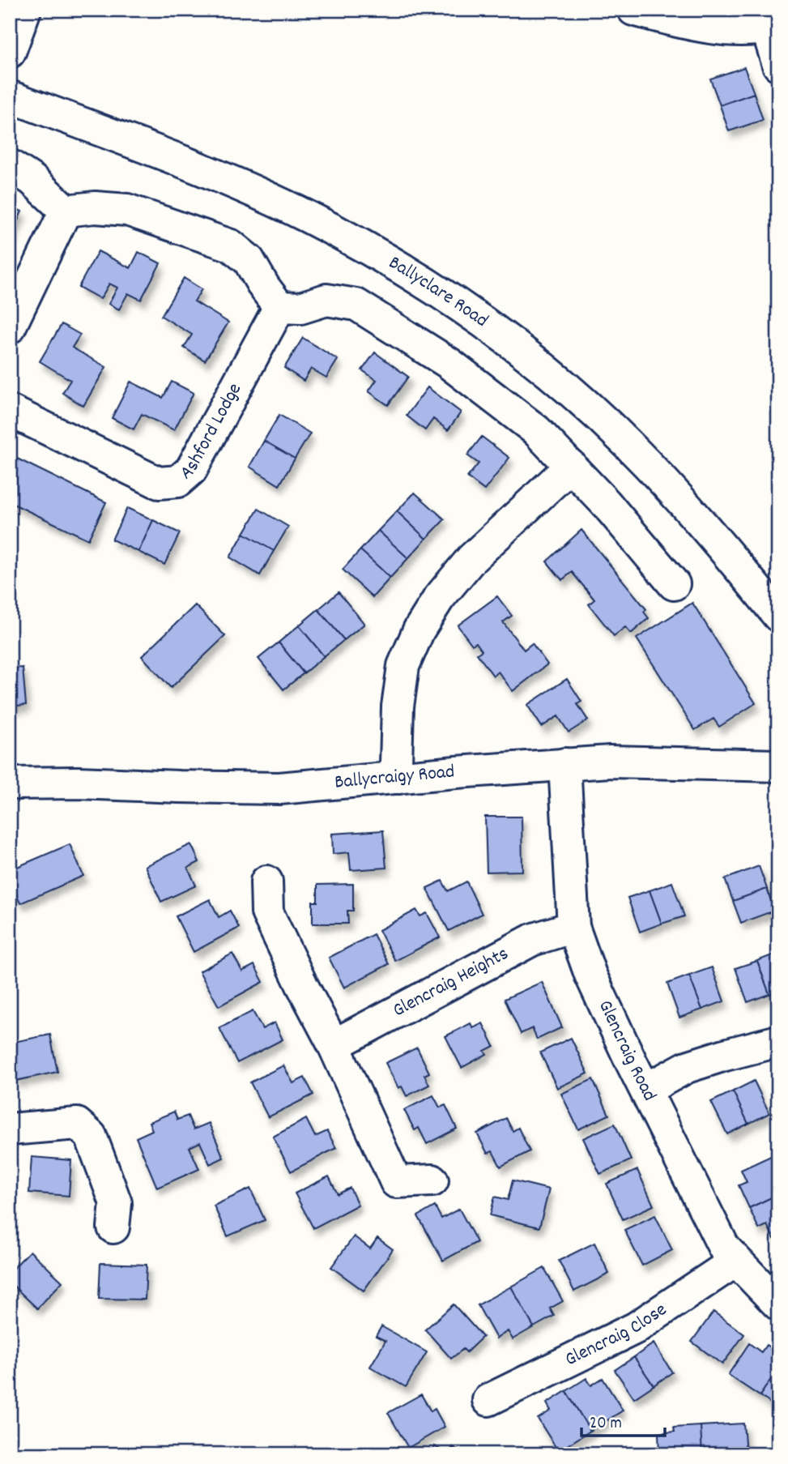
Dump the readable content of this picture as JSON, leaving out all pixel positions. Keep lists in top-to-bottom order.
{
  "streets": {
    "street": [
      "Ballyclare Road",
      "Ashford Lodge",
      "Ballycraigy Road",
      "Glencraig Heights",
      "Glencraig Road",
      "Glencraig Close"
    ]
  },
  "crossings": [
    ["Ballycraigy Road", "Glencraig Road"],
    ["Glencraig Heights", "Glencraig Road"],
    ["Glencraig Road", "Glencraig Close"]
  ],
  "scale_bar": "20 m"
}
